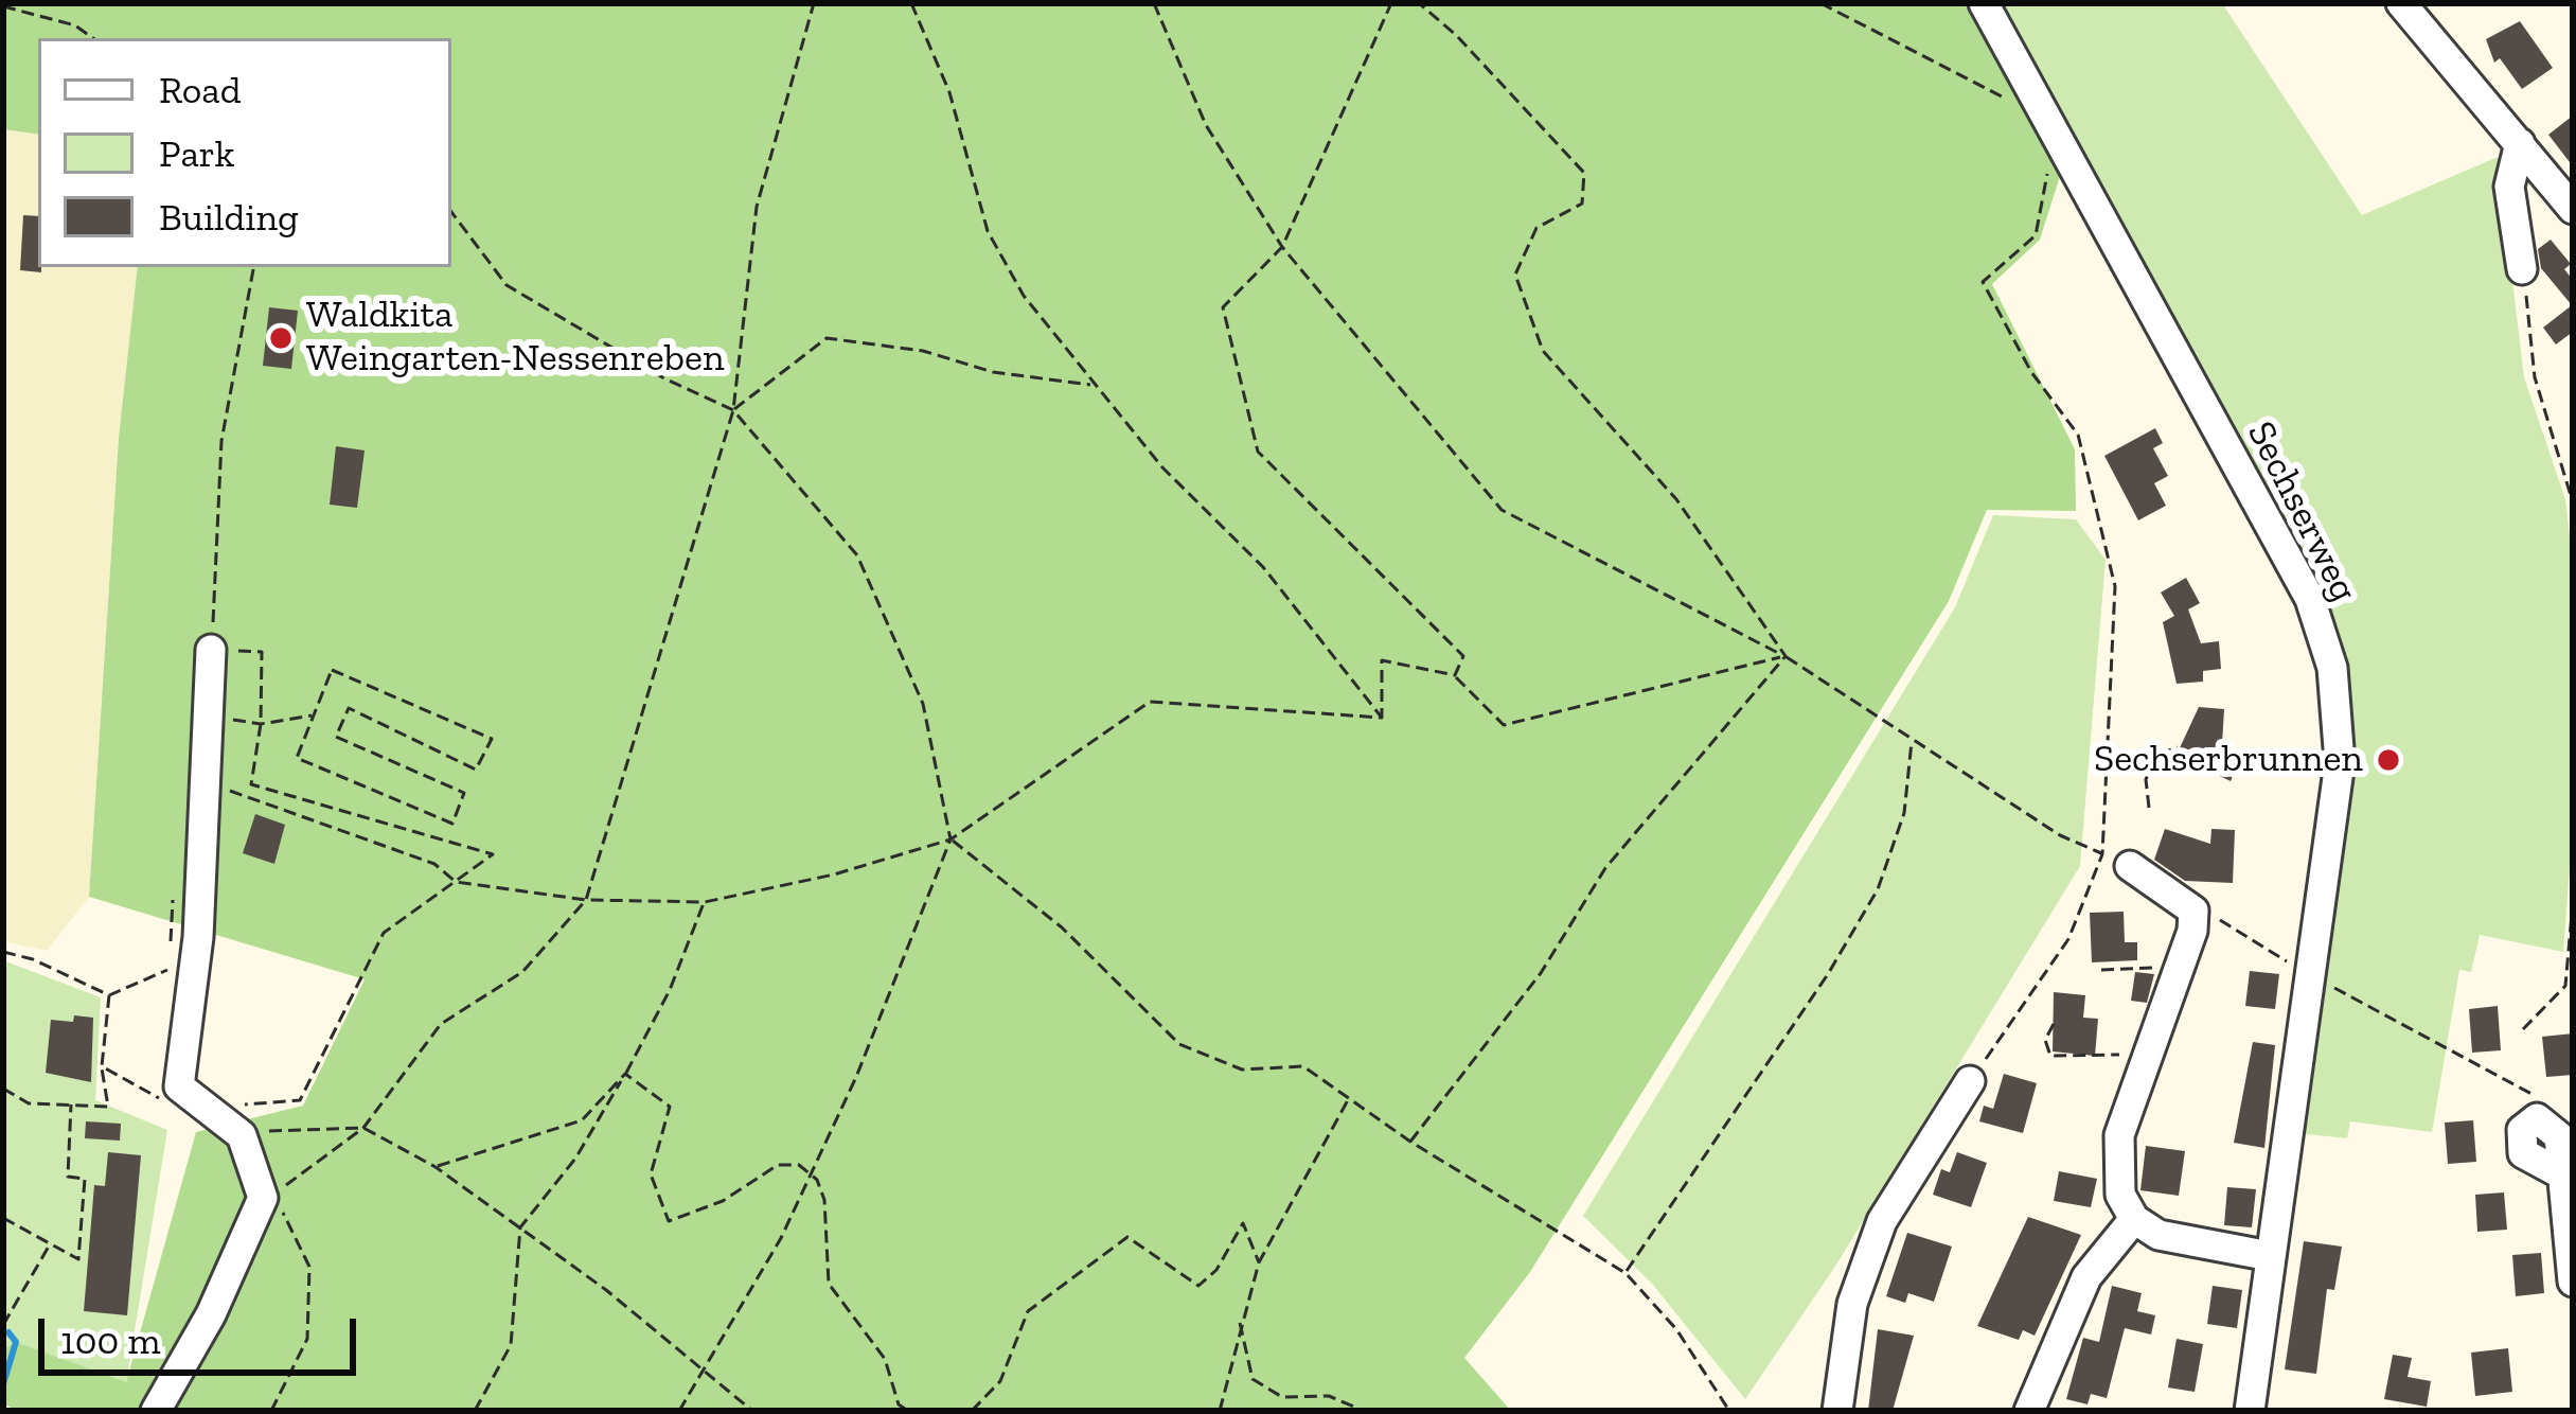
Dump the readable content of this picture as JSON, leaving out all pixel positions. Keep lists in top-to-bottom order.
{
  "streets": {
    "street": ["Sechserweg"]
  },
  "places": ["Waldkita Weingarten-Nessenreben", "Sechserbrunnen"],
  "legend": ["Road", "Park", "Building"],
  "scale_bar": "100 m"
}
